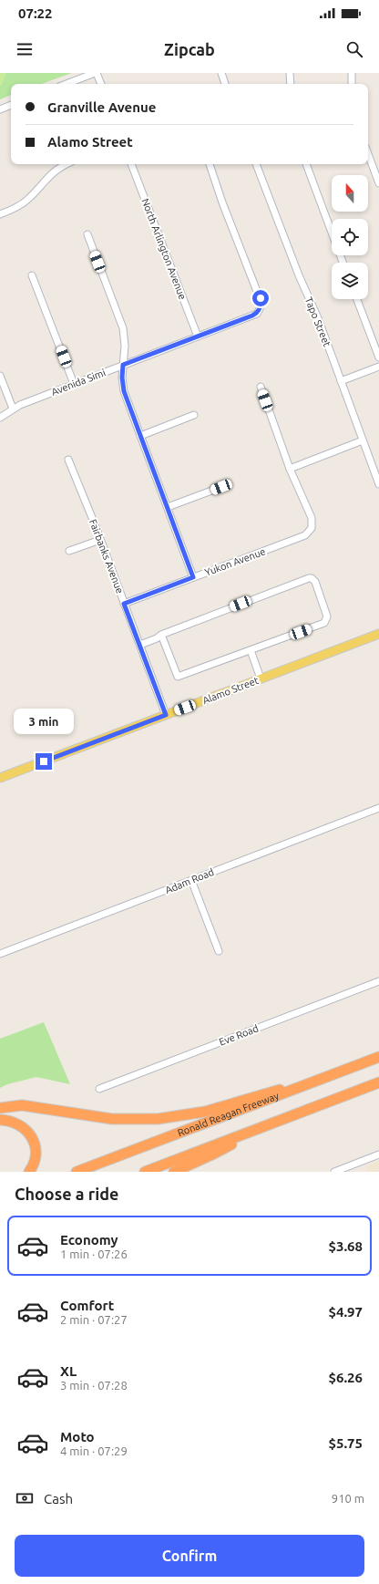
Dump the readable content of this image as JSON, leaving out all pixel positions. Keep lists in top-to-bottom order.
{
  "streets": {
    "highway": ["Ronald Reagan Freeway"],
    "main road": ["Alamo Street"],
    "street": [
      "North Arlington Avenue",
      "Tapo Street",
      "Avenida Simi",
      "Fairbanks Avenue",
      "Yukon Avenue",
      "Adam Road",
      "Eve Road"
    ]
  },
  "crossings": [
    ["North Arlington Avenue", "Avenida Simi"],
    ["Fairbanks Avenue", "Yukon Avenue"],
    ["Fairbanks Avenue", "Alamo Street"]
  ],
  "north": "top",
  "page": {
    "status": "07:22",
    "header": "Zipcab",
    "banner": ["Granville Avenue", "Alamo Street"],
    "bubble": "3 min",
    "heading": "Choose a ride",
    "list": [
      {
        "name": "Economy",
        "note": "1 min · 07:26",
        "value": "$3.68"
      },
      {
        "name": "Comfort",
        "note": "2 min · 07:27",
        "value": "$4.97"
      },
      {
        "name": "XL",
        "note": "3 min · 07:28",
        "value": "$6.26"
      },
      {
        "name": "Moto",
        "note": "4 min · 07:29",
        "value": "$5.75"
      }
    ],
    "pay": ["Cash", "910 m"],
    "buttons": "Confirm"
  }
}
